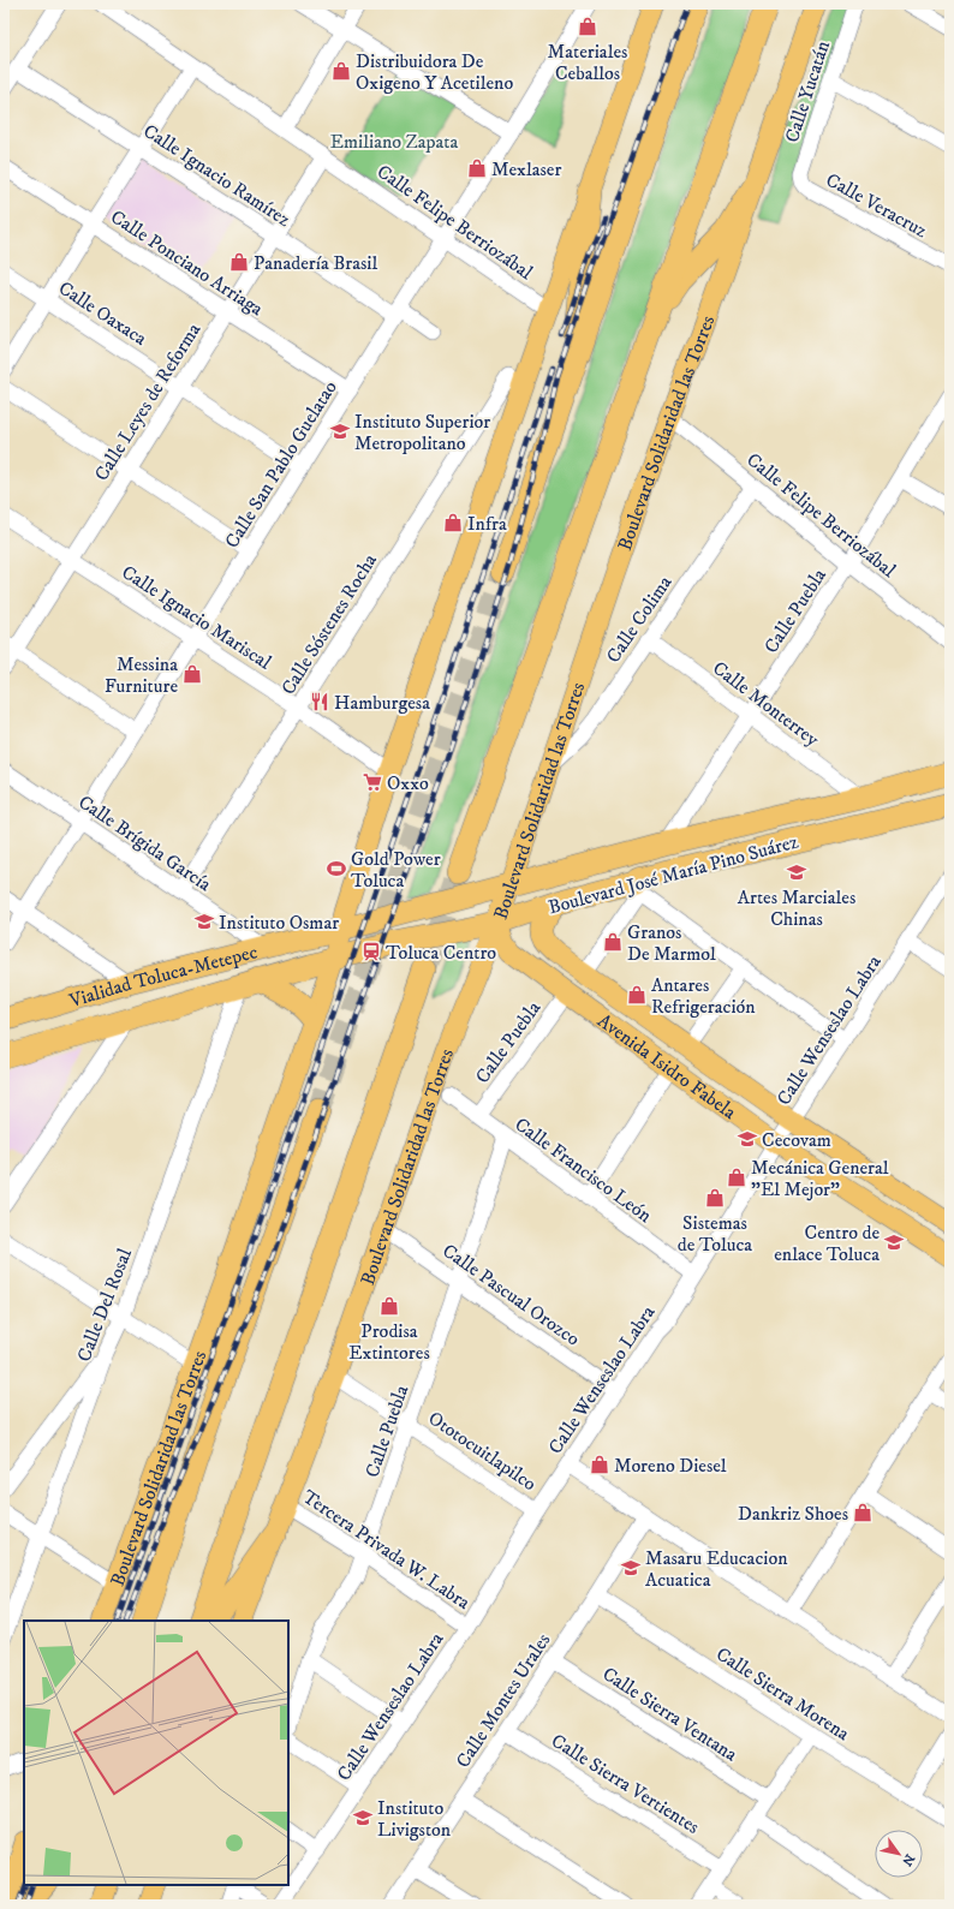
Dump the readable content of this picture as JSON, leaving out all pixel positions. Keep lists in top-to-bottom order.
{
  "streets": {
    "highway": ["Boulevard Solidaridad las Torres", "Boulevard José María Pino Suárez", "Vialidad Toluca-Metepec"],
    "main road": ["Avenida Isidro Fabela"],
    "street": [
      "Calle Yucatán",
      "Calle Ignacio Ramírez",
      "Calle Veracruz",
      "Calle Felipe Berriozábal",
      "Calle Ponciano Arriaga",
      "Calle Oaxaca",
      "Calle Leyes de Reforma",
      "Calle San Pablo Guelatao",
      "Calle Puebla",
      "Calle Ignacio Mariscal",
      "Calle Colima",
      "Calle Sóstenes Rocha",
      "Calle Monterrey",
      "Calle Brígida García",
      "Calle Wenseslao Labra",
      "Calle Francisco León",
      "Calle Pascual Orozco",
      "Calle Del Rosal",
      "Ototocuitlapilco",
      "Tercera Privada W. Labra",
      "Calle Sierra Morena",
      "Calle Montes Urales",
      "Calle Sierra Ventana",
      "Calle Sierra Vertientes"
    ]
  },
  "crossings": [
    ["Calle Yucatán", "Calle Veracruz"],
    ["Calle Ignacio Ramírez", "Calle Leyes de Reforma"],
    ["Calle Ignacio Ramírez", "Calle San Pablo Guelatao"],
    ["Calle Felipe Berriozábal", "Calle Leyes de Reforma"],
    ["Calle Felipe Berriozábal", "Boulevard Solidaridad las Torres"],
    ["Calle Felipe Berriozábal", "Calle San Pablo Guelatao"],
    ["Calle Felipe Berriozábal", "Calle Puebla"],
    ["Calle Felipe Berriozábal", "Calle Colima"],
    ["Calle Ponciano Arriaga", "Calle Leyes de Reforma"],
    ["Calle Ponciano Arriaga", "Calle San Pablo Guelatao"],
    ["Calle Oaxaca", "Calle Leyes de Reforma"],
    ["Calle Oaxaca", "Calle San Pablo Guelatao"],
    ["Calle Leyes de Reforma", "Calle Ignacio Mariscal"],
    ["Boulevard Solidaridad las Torres", "Calle Ignacio Mariscal"],
    ["Boulevard Solidaridad las Torres", "Calle Colima"],
    ["Boulevard Solidaridad las Torres", "Boulevard José María Pino Suárez"],
    ["Boulevard Solidaridad las Torres", "Vialidad Toluca-Metepec"],
    ["Boulevard Solidaridad las Torres", "Avenida Isidro Fabela"],
    ["Boulevard Solidaridad las Torres", "Calle Pascual Orozco"],
    ["Boulevard Solidaridad las Torres", "Ototocuitlapilco"],
    ["Boulevard Solidaridad las Torres", "Tercera Privada W. Labra"],
    ["Calle San Pablo Guelatao", "Calle Ignacio Mariscal"],
    ["Calle San Pablo Guelatao", "Calle Brígida García"],
    ["Calle Puebla", "Calle Monterrey"],
    ["Calle Puebla", "Boulevard José María Pino Suárez"],
    ["Calle Puebla", "Avenida Isidro Fabela"],
    ["Calle Puebla", "Calle Francisco León"],
    ["Calle Puebla", "Calle Pascual Orozco"],
    ["Calle Puebla", "Ototocuitlapilco"],
    ["Calle Puebla", "Tercera Privada W. Labra"],
    ["Calle Ignacio Mariscal", "Calle Sóstenes Rocha"],
    ["Calle Colima", "Calle Monterrey"],
    ["Calle Sóstenes Rocha", "Calle Brígida García"],
    ["Calle Monterrey", "Boulevard José María Pino Suárez"],
    ["Calle Brígida García", "Vialidad Toluca-Metepec"],
    ["Boulevard José María Pino Suárez", "Vialidad Toluca-Metepec"],
    ["Boulevard José María Pino Suárez", "Avenida Isidro Fabela"],
    ["Vialidad Toluca-Metepec", "Calle Del Rosal"],
    ["Calle Wenseslao Labra", "Avenida Isidro Fabela"],
    ["Calle Wenseslao Labra", "Calle Francisco León"],
    ["Calle Wenseslao Labra", "Calle Pascual Orozco"],
    ["Calle Wenseslao Labra", "Ototocuitlapilco"],
    ["Calle Wenseslao Labra", "Tercera Privada W. Labra"],
    ["Calle Sierra Morena", "Calle Montes Urales"],
    ["Calle Montes Urales", "Calle Sierra Ventana"],
    ["Calle Montes Urales", "Calle Sierra Vertientes"]
  ],
  "parks": ["Emiliano Zapata"],
  "places": {
    "shop": [
      "Materiales Ceballos",
      "Distribuidora De Oxigeno Y Acetileno",
      "Mexlaser",
      "Panadería Brasil",
      "Infra",
      "Messina Furniture",
      "Granos De Marmol",
      "Antares Refrigeración",
      "Mecánica General \"El Mejor\"",
      "Sistemas de Toluca",
      "Prodisa Extintores",
      "Moreno Diesel",
      "Dankriz Shoes"
    ],
    "school or university": [
      "Instituto Superior Metropolitano",
      "Artes Marciales Chinas",
      "Instituto Osmar",
      "Cecovam",
      "Centro de enlace Toluca",
      "Masaru Educacion Acuatica",
      "Instituto Livigston"
    ],
    "restaurant": ["Hamburgesa"],
    "supermarket": ["Oxxo"],
    "sports": ["Gold Power Toluca"],
    "station": ["Toluca Centro"]
  },
  "north": "bottom right"
}
